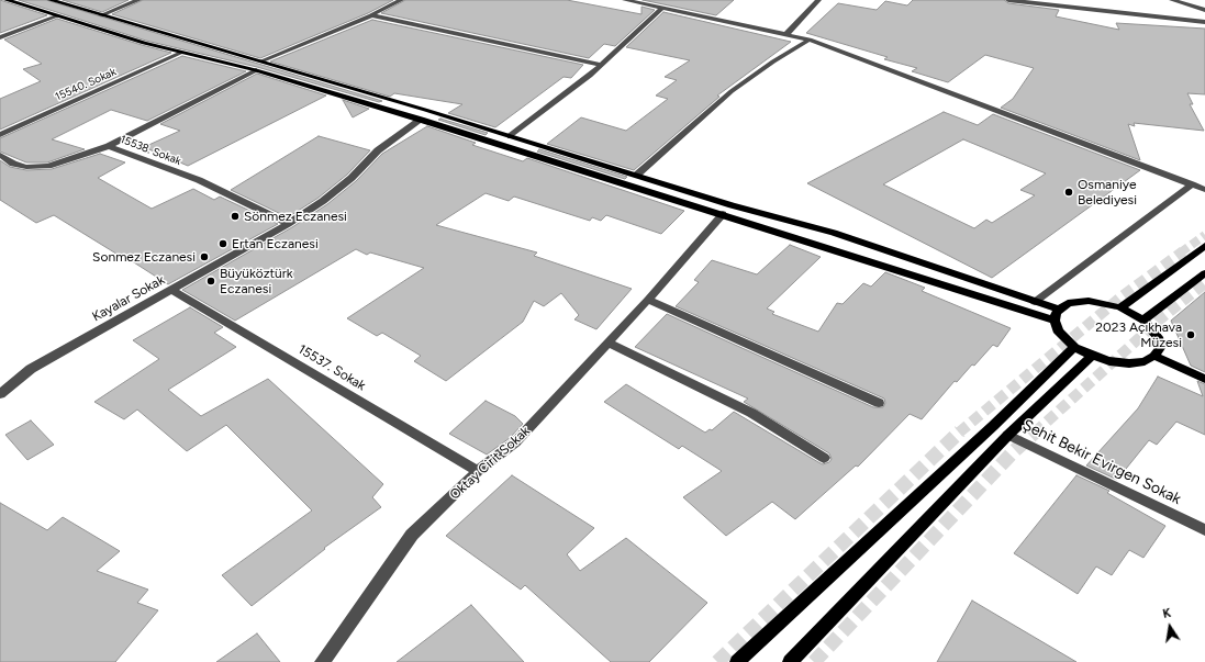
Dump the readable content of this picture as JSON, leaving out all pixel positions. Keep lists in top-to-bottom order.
{
  "streets": {
    "street": [
      "15540. Sokak",
      "15538. Sokak",
      "Kayalar Sokak",
      "15537. Sokak",
      "Şehit Bekir Evirgen Sokak",
      "Oktay Cirit Sokak"
    ]
  },
  "crossings": [
    ["15538. Sokak", "Kayalar Sokak"],
    ["Kayalar Sokak", "15537. Sokak"],
    ["15537. Sokak", "Oktay Cirit Sokak"]
  ],
  "places": [
    "Osmaniye Belediyesi",
    "Sönmez Eczanesi",
    "Ertan Eczanesi",
    "Sonmez Eczanesi",
    "Büyüköztürk Eczanesi",
    "2023 Açıkhava Müzesi"
  ],
  "north": "top"
}
